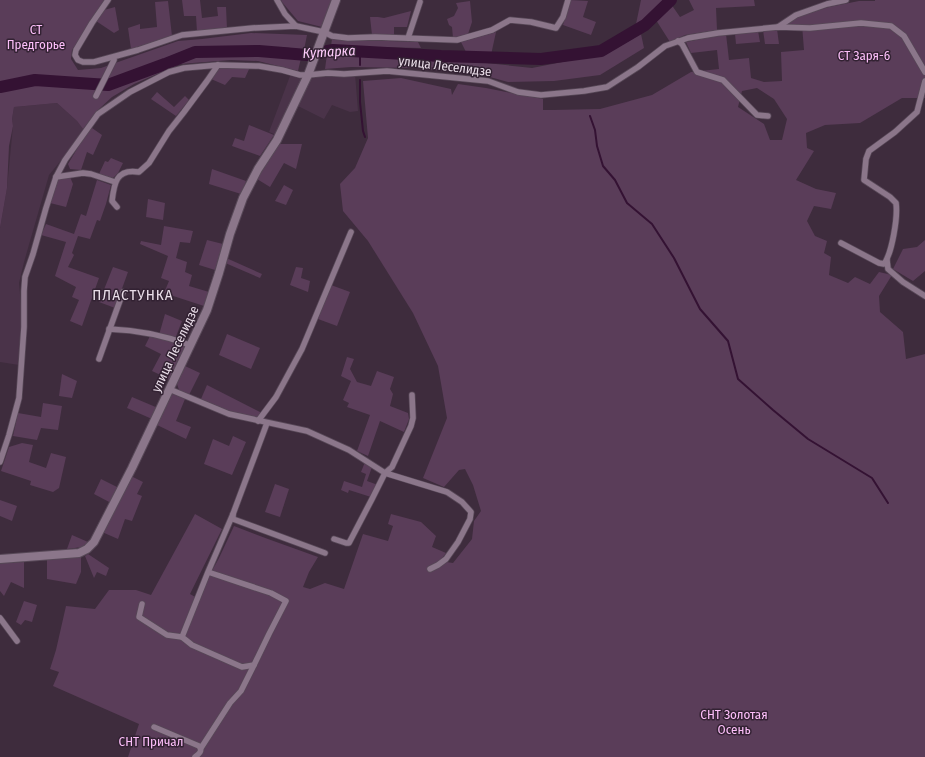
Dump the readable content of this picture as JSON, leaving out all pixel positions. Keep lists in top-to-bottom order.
{
  "streets": {
    "street": ["улица Леселидзе"]
  },
  "districts": ["ПЛАСТУНКА"],
  "water": ["Кутарка"],
  "parks": [
    "СТ Предгорье",
    "СТ Заря-6",
    "СНТ Золотая Осень",
    "СНТ Причал"
  ]
}
